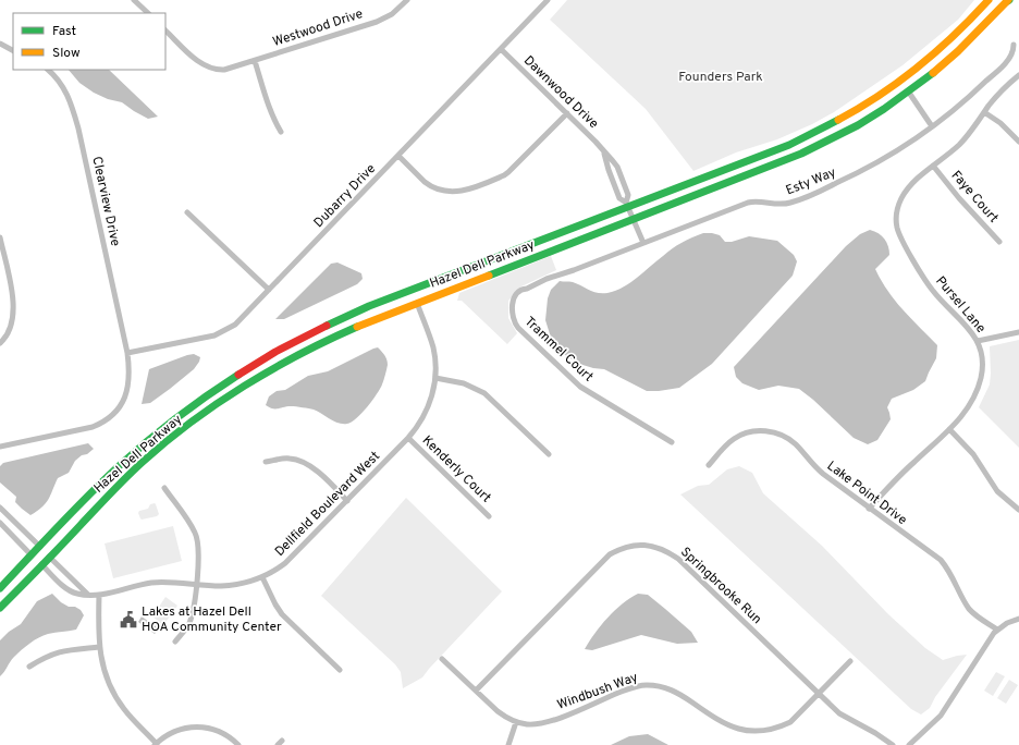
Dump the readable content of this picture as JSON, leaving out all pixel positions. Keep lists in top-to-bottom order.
{
  "streets": {
    "main road": ["Hazel Dell Parkway"],
    "street": [
      "Westwood Drive",
      "Dawnwood Drive",
      "Esty Way",
      "Dubarry Drive",
      "Faye Court",
      "Clearview Drive",
      "Pursel Lane",
      "Trammel Court",
      "Kenderly Court",
      "Lake Point Drive",
      "Dellfield Boulevard West",
      "Springbrooke Run",
      "Windbush Way"
    ]
  },
  "crossings": [
    ["Dawnwood Drive", "Esty Way"],
    ["Dawnwood Drive", "Dubarry Drive"],
    ["Dawnwood Drive", "Hazel Dell Parkway"],
    ["Esty Way", "Trammel Court"],
    ["Dubarry Drive", "Clearview Drive"],
    ["Faye Court", "Pursel Lane"],
    ["Hazel Dell Parkway", "Dellfield Boulevard West"],
    ["Pursel Lane", "Lake Point Drive"],
    ["Kenderly Court", "Dellfield Boulevard West"],
    ["Springbrooke Run", "Windbush Way"]
  ],
  "parks": ["Founders Park"],
  "places": {
    "public building": ["Lakes at Hazel Dell HOA Community Center"]
  },
  "legend": ["Fast", "Slow"]
}
